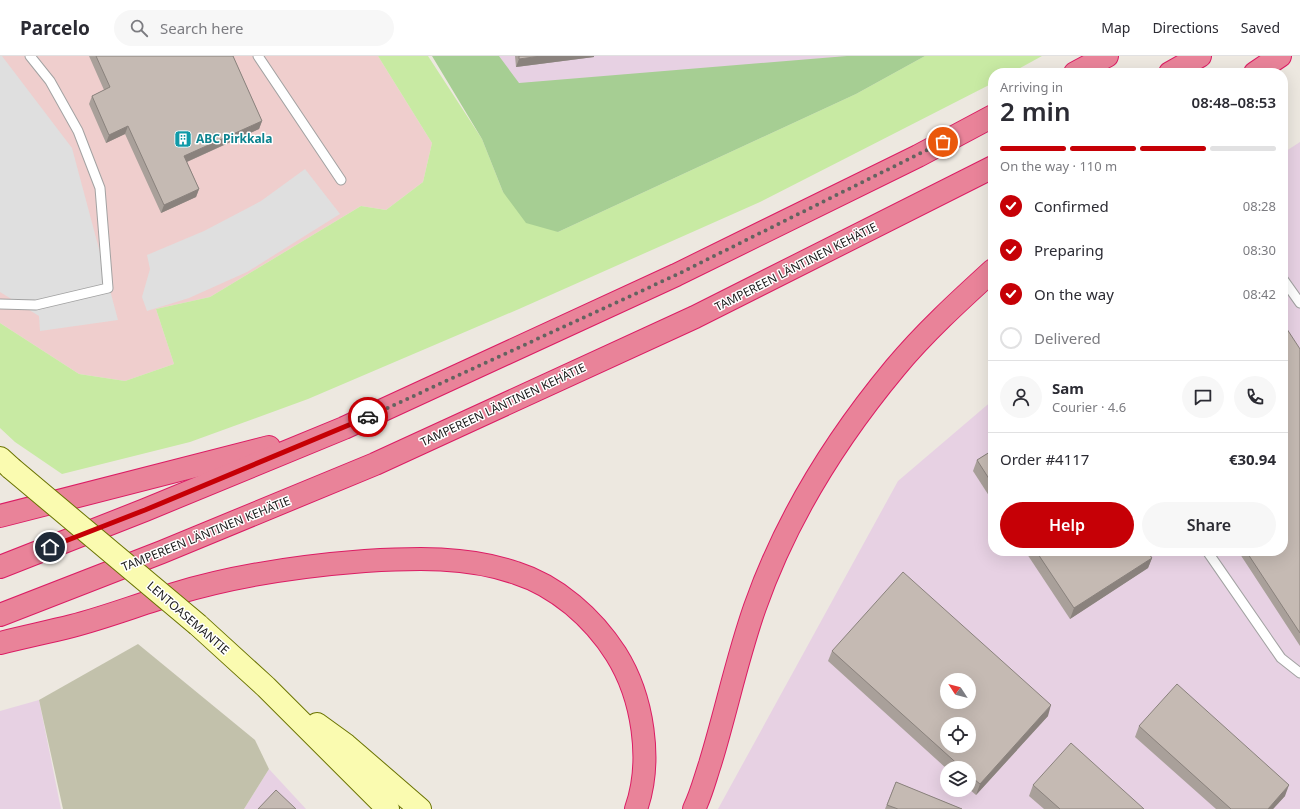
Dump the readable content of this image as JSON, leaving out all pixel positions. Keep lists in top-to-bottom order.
{
  "streets": {
    "highway": ["TAMPEREEN LÄNTINEN KEHÄTIE"],
    "main road": ["LENTOASEMANTIE"]
  },
  "places": {
    "building": ["ABC Pirkkala"]
  },
  "north": "top left",
  "page": {
    "header": "Parcelo",
    "search": "Search here",
    "nav": ["Map", "Directions", "Saved"],
    "heading": ["2 min", "Arriving in", "08:48–08:53"],
    "panel": [
      "Sam",
      "Courier · 4.6",
      "Order #4117",
      "€30.94"
    ],
    "bar": "On the way · 110 m",
    "list": [
      ["Confirmed", "08:28"],
      ["Preparing", "08:30"],
      ["On the way", "08:42"],
      "Delivered"
    ],
    "buttons": ["Help", "Share"]
  }
}
